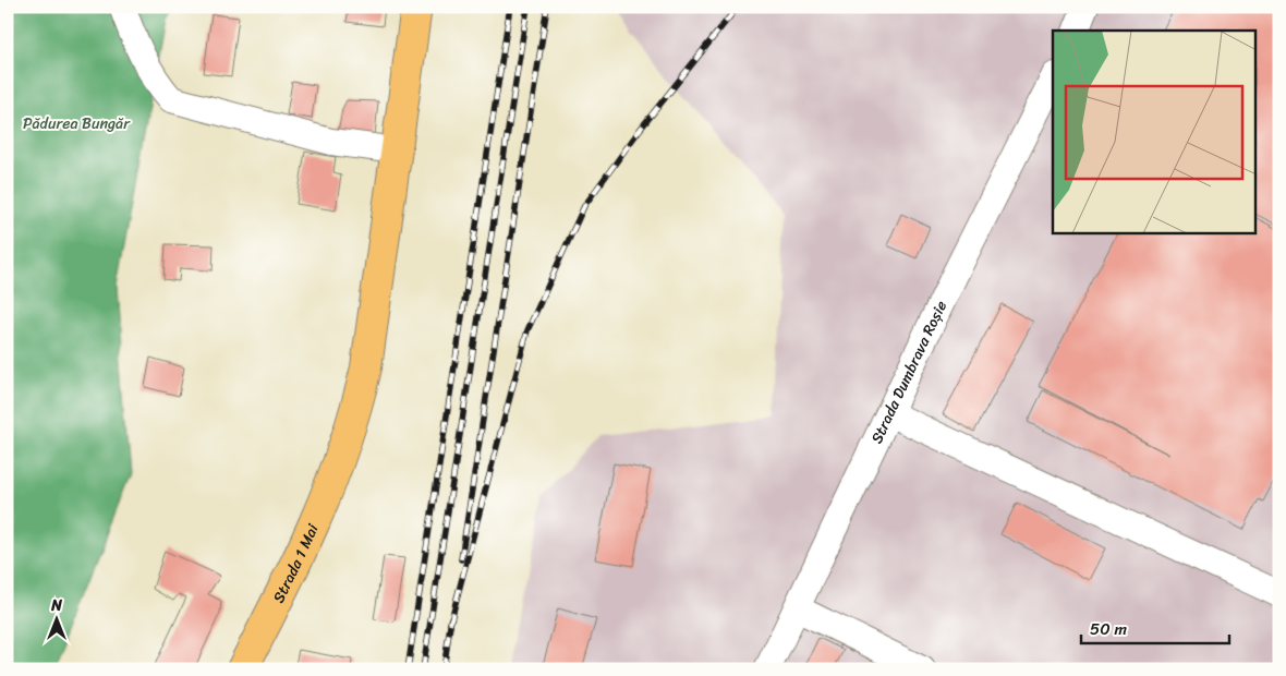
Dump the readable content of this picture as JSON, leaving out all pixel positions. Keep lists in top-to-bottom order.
{
  "streets": {
    "highway": ["Strada 1 Mai"],
    "street": ["Strada Dumbrava Roșie"]
  },
  "parks": ["Pădurea Bungăr"],
  "scale_bar": "50 m",
  "north": "top"
}
